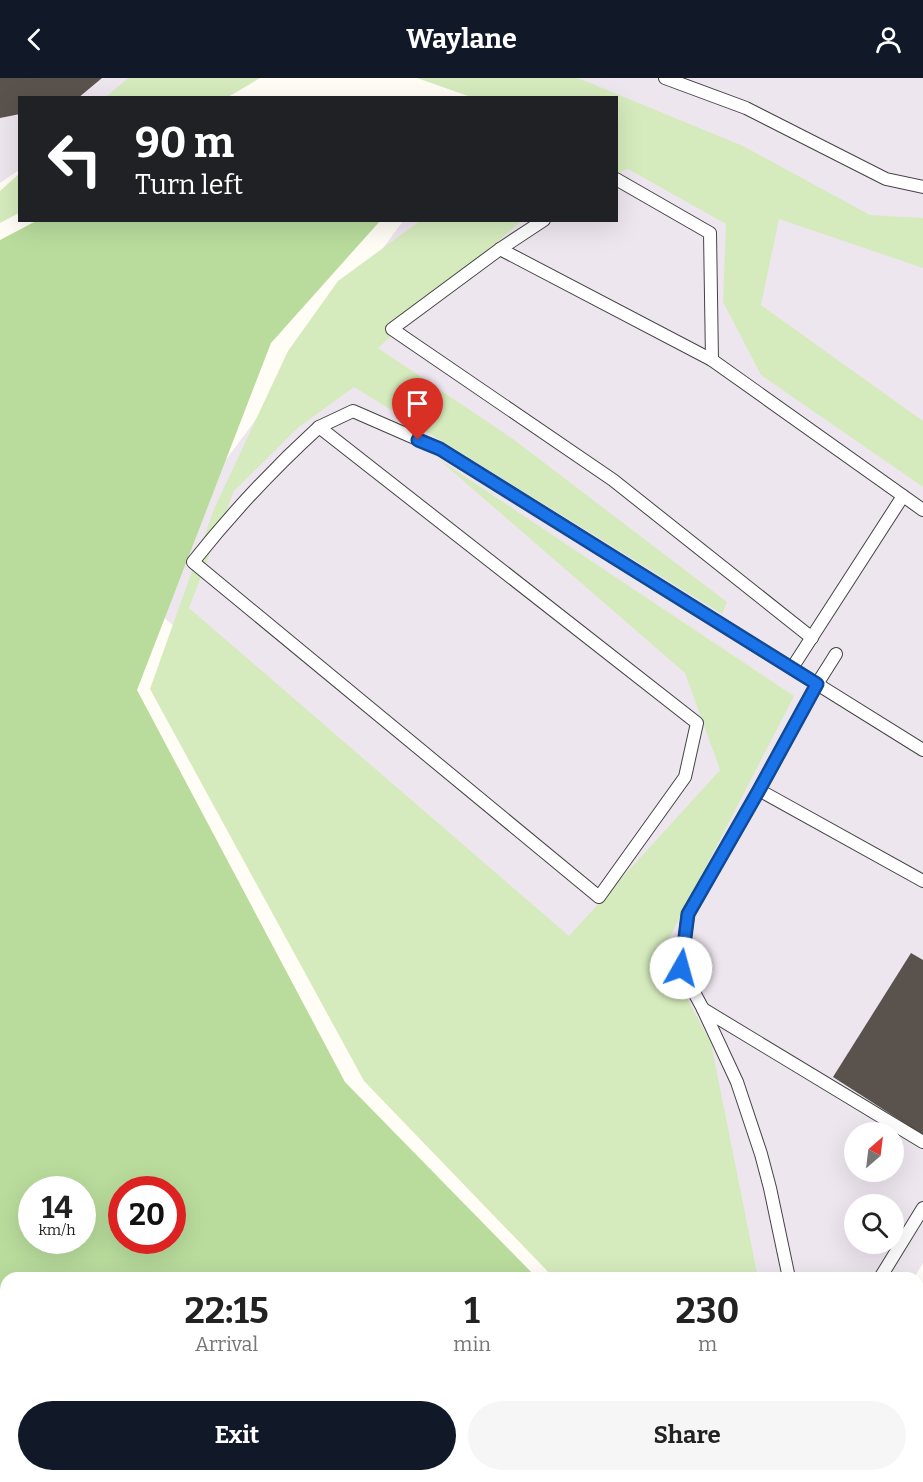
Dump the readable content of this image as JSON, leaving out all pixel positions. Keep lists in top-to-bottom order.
{
  "north": "top right",
  "page": {
    "header": "Waylane",
    "turn": ["90 m", "Turn left"],
    "speed": "14 km/h",
    "limit": "20",
    "eta": [
      "22:15",
      "Arrival",
      "1",
      "min",
      "230",
      "m"
    ],
    "buttons": ["Exit", "Share"]
  }
}
